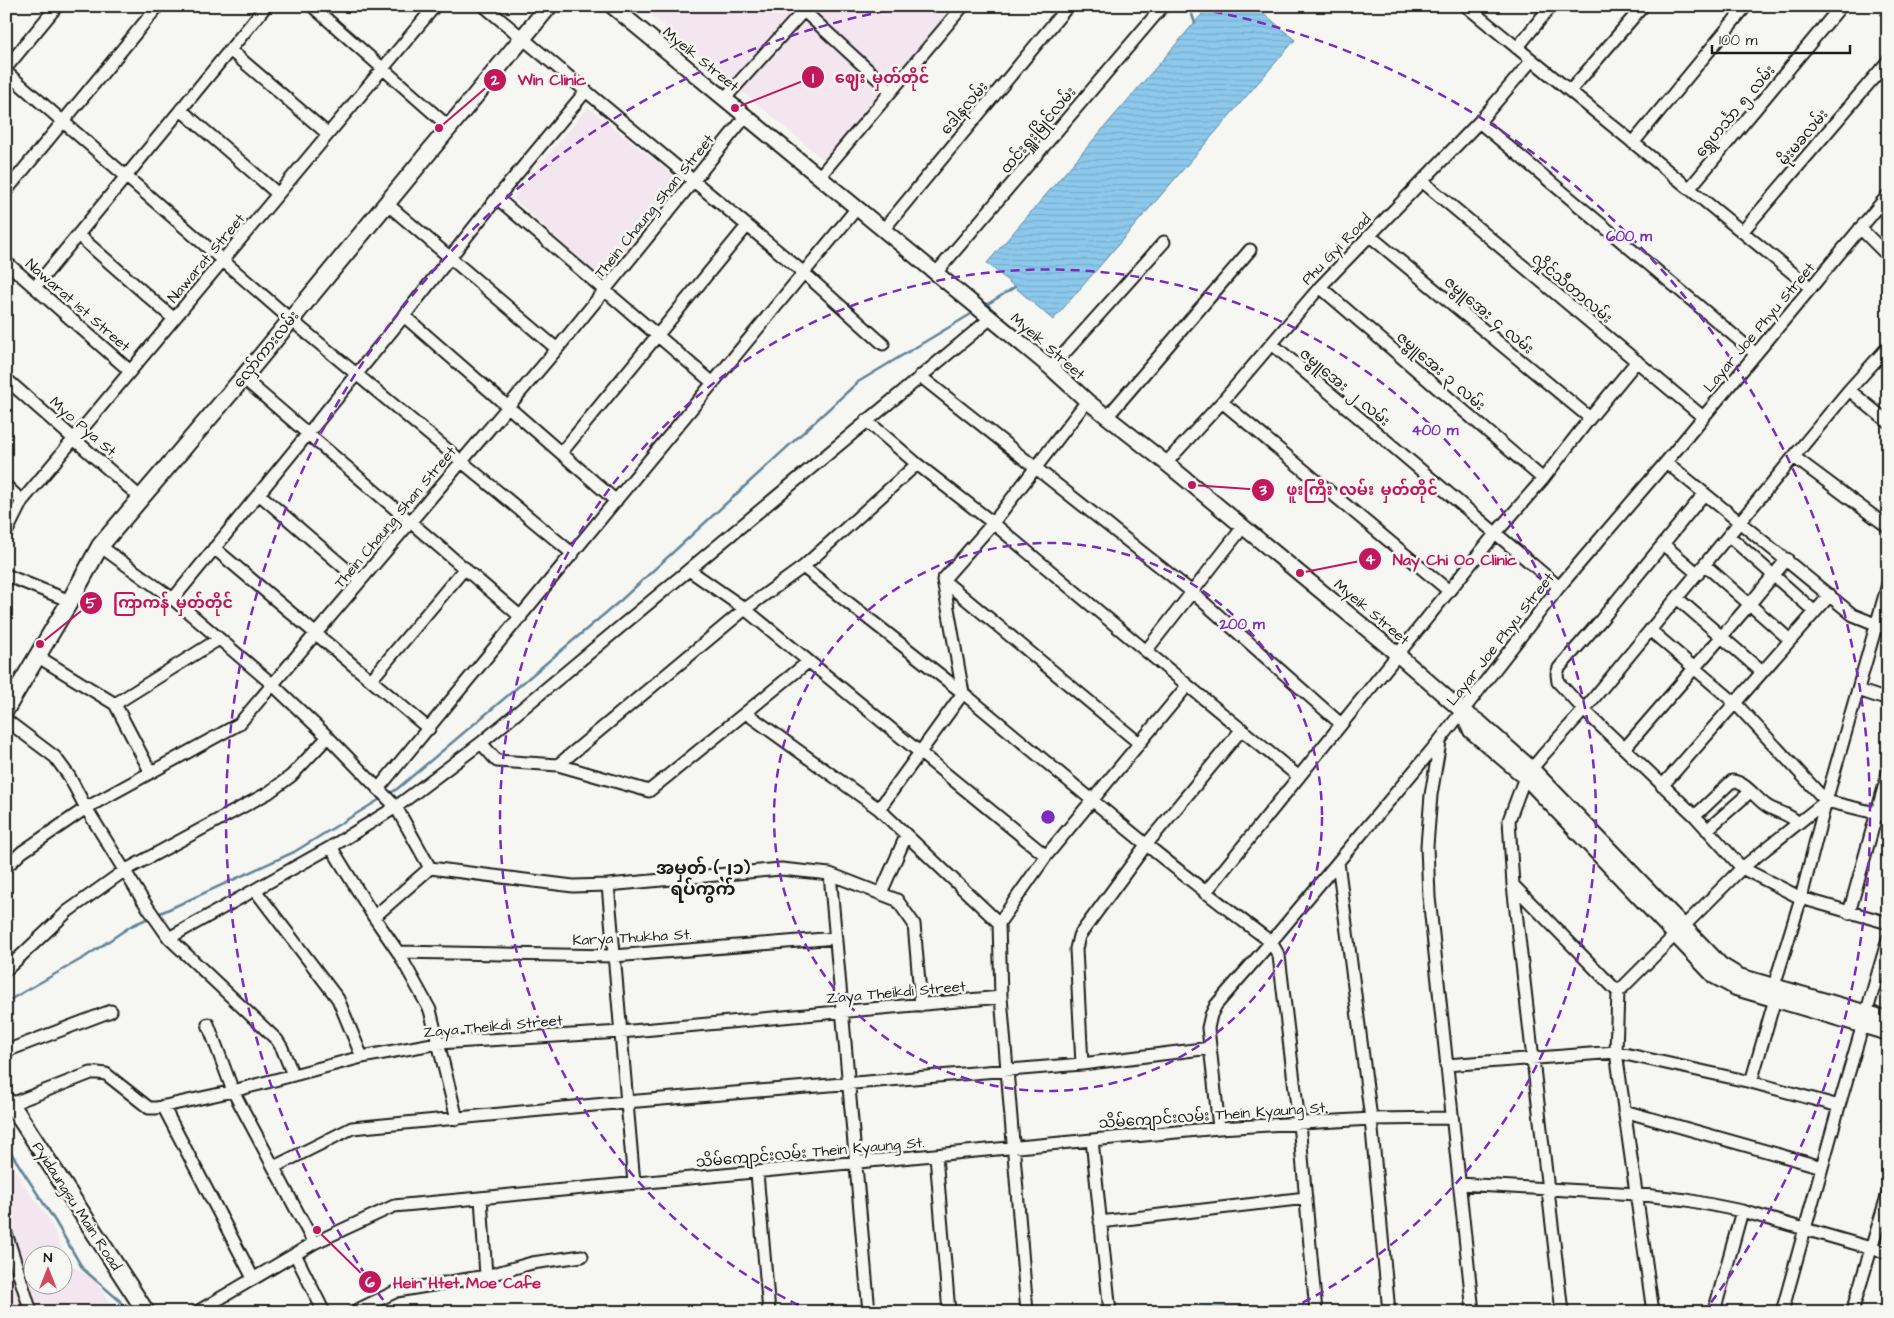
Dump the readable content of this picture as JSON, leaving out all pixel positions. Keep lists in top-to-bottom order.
{
  "streets": {
    "main road": ["လှော်ကားလမ်း", "Pyidaungsu Main Road"],
    "street": [
      "Myeik Street",
      "ဒေါနလမ်း",
      "ရွှေဟင်္သာ ၅ လမ်း",
      "ထင်းရှူးမြိုင်လမ်း",
      "မိုးမခလမ်း",
      "Thein Chaung Shan Street",
      "Phu Gyi Road",
      "Nawarat Street",
      "လှိုင်သီတာလမ်း",
      "Nawarat 1st Street",
      "ဇမ္ဗူအေး ၄ လမ်း",
      "Layar Joe Phyu Street",
      "ဇမ္ဗူအေး ၃ လမ်း",
      "ဇမ္ဗူအေး ၂ လမ်း",
      "Myo Pya St.",
      "Karya Thukha St.",
      "Zaya Theikdi Street",
      "သိမ်ကျောင်းလမ်း Thein Kyaung St."
    ]
  },
  "crossings": [
    ["Myeik Street", "ဒေါနလမ်း"],
    ["Myeik Street", "ထင်းရှူးမြိုင်လမ်း"],
    ["Myeik Street", "Thein Chaung Shan Street"],
    ["Myeik Street", "Phu Gyi Road"],
    ["Myeik Street", "Layar Joe Phyu Street"],
    ["Phu Gyi Road", "လှိုင်သီတာလမ်း"],
    ["Phu Gyi Road", "ဇမ္ဗူအေး ၄ လမ်း"],
    ["Phu Gyi Road", "ဇမ္ဗူအေး ၃ လမ်း"],
    ["Phu Gyi Road", "ဇမ္ဗူအေး ၂ လမ်း"],
    ["Nawarat Street", "Nawarat 1st Street"],
    ["Nawarat Street", "Myo Pya St."],
    ["လှိုင်သီတာလမ်း", "Layar Joe Phyu Street"],
    ["Layar Joe Phyu Street", "ဇမ္ဗူအေး ၂ လမ်း"],
    ["Layar Joe Phyu Street", "သိမ်ကျောင်းလမ်း Thein Kyaung St."],
    ["လှော်ကားလမ်း", "Myo Pya St."],
    ["Zaya Theikdi Street", "Pyidaungsu Main Road"]
  ],
  "districts": ["အမှတ် (၂၁) ရပ်ကွက်"],
  "places": [
    "ဈေး မှတ်တိုင်",
    "Win Clinic",
    "ဖူးကြီး လမ်း မှတ်တိုင်",
    "Nay Chi Oo Clinic",
    "ကြာကန် မှတ်တိုင်",
    "Hein Htet Moe Cafe"
  ],
  "scale_bar": "100 m",
  "north": "top",
  "rings": ["600 m", "400 m", "200 m"]
}
